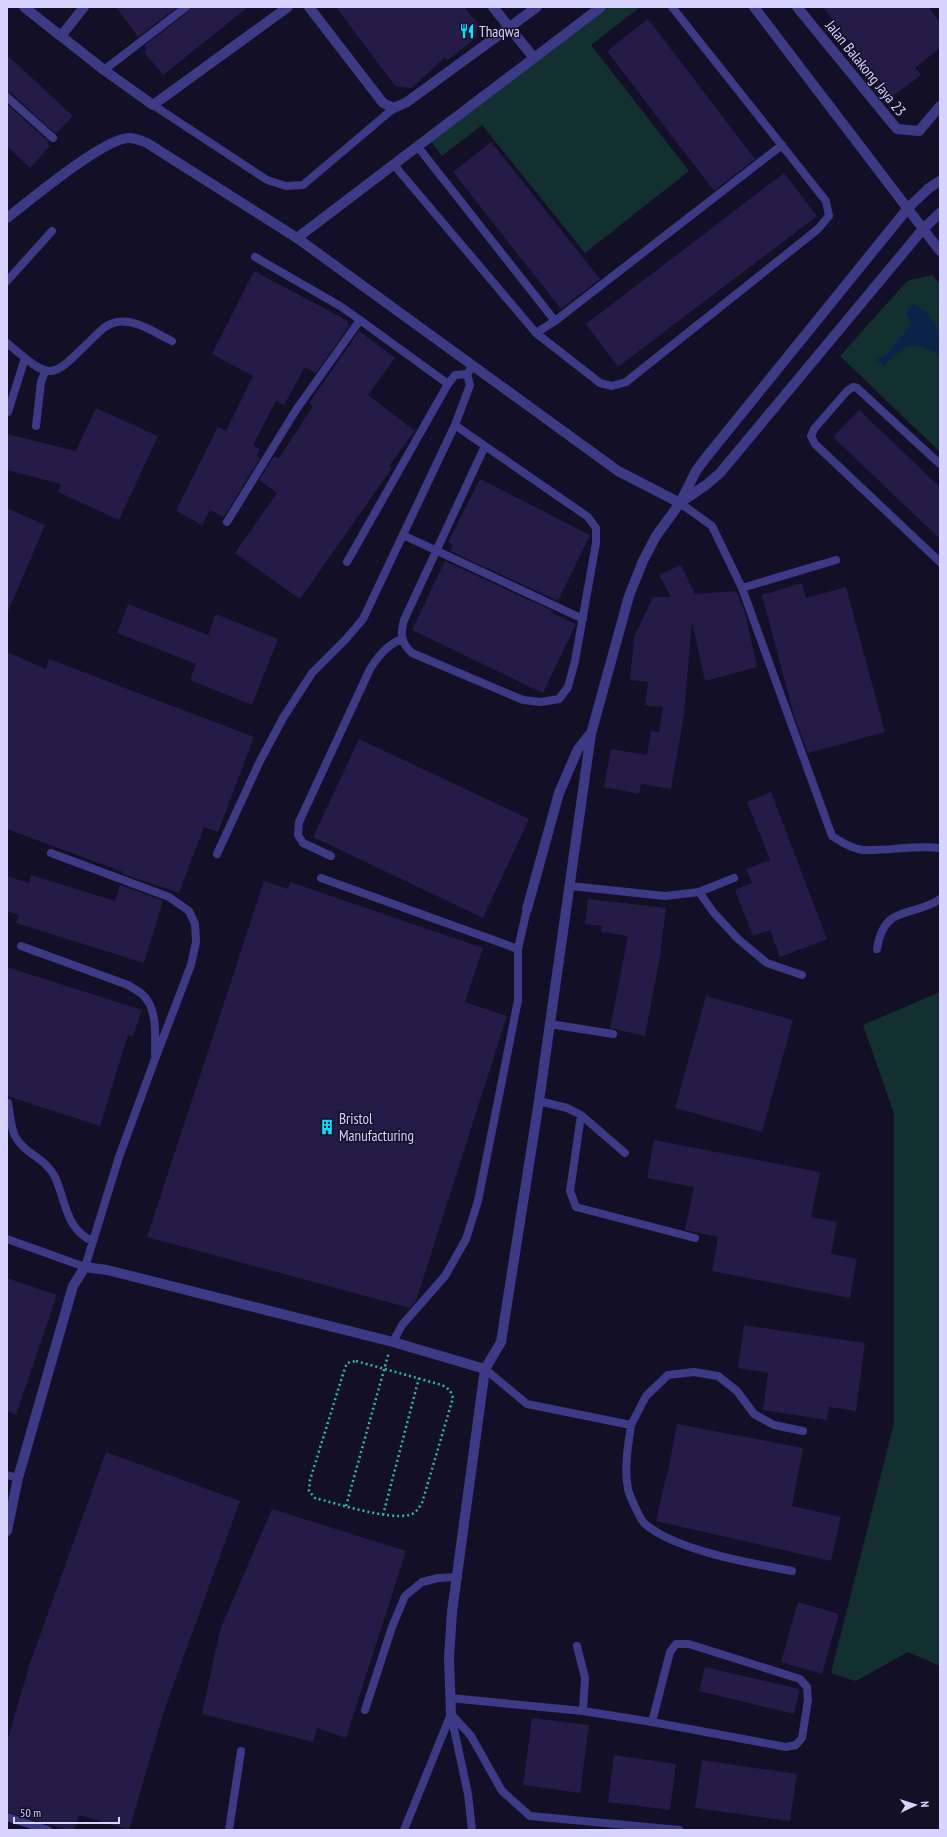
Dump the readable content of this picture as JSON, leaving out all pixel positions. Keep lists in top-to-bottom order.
{
  "streets": {
    "street": ["Jalan Balakong Jaya 23"]
  },
  "places": {
    "restaurant": ["Thaqwa"],
    "building": ["Bristol Manufacturing"]
  },
  "scale_bar": "50 m",
  "north": "right"
}
